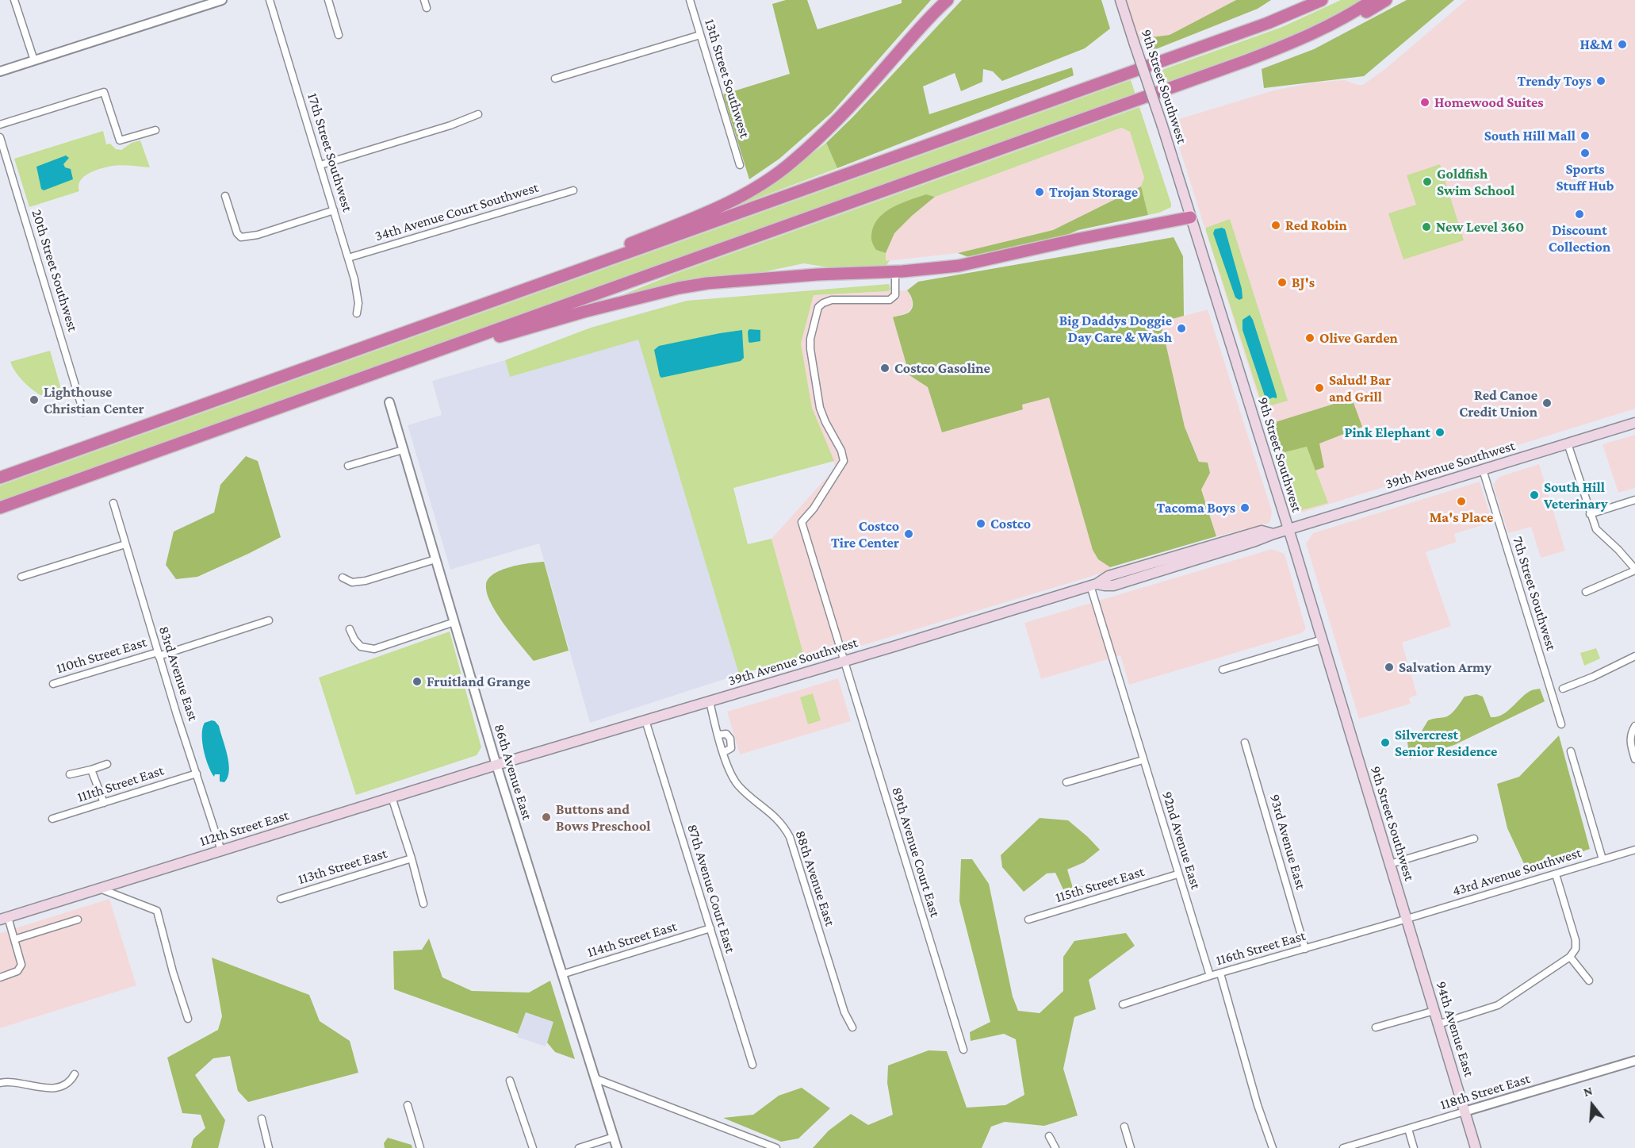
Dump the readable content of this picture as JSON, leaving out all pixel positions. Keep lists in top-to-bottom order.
{
  "streets": {
    "main road": [
      "9th Street Southwest",
      "39th Avenue Southwest",
      "112th Street East",
      "94th Avenue East"
    ],
    "street": [
      "13th Street Southwest",
      "17th Street Southwest",
      "34th Avenue Court Southwest",
      "20th Street Southwest",
      "7th Street Southwest",
      "110th Street East",
      "83rd Avenue East",
      "86th Avenue East",
      "111th Street East",
      "92nd Avenue East",
      "93rd Avenue East",
      "89th Avenue Court East",
      "113th Street East",
      "43rd Avenue Southwest",
      "88th Avenue East",
      "115th Street East",
      "87th Avenue Court East",
      "114th Street East",
      "116th Street East",
      "118th Street East"
    ]
  },
  "crossings": [
    ["9th Street Southwest", "39th Avenue Southwest"],
    ["9th Street Southwest", "43rd Avenue Southwest"],
    ["9th Street Southwest", "116th Street East"],
    ["9th Street Southwest", "94th Avenue East"],
    ["17th Street Southwest", "34th Avenue Court Southwest"],
    ["39th Avenue Southwest", "7th Street Southwest"],
    ["39th Avenue Southwest", "86th Avenue East"],
    ["39th Avenue Southwest", "112th Street East"],
    ["39th Avenue Southwest", "92nd Avenue East"],
    ["39th Avenue Southwest", "89th Avenue Court East"],
    ["39th Avenue Southwest", "88th Avenue East"],
    ["39th Avenue Southwest", "87th Avenue Court East"],
    ["110th Street East", "83rd Avenue East"],
    ["83rd Avenue East", "111th Street East"],
    ["83rd Avenue East", "112th Street East"],
    ["86th Avenue East", "112th Street East"],
    ["86th Avenue East", "114th Street East"],
    ["92nd Avenue East", "115th Street East"],
    ["92nd Avenue East", "116th Street East"],
    ["93rd Avenue East", "116th Street East"],
    ["43rd Avenue Southwest", "116th Street East"],
    ["43rd Avenue Southwest", "94th Avenue East"],
    ["87th Avenue Court East", "114th Street East"],
    ["116th Street East", "94th Avenue East"],
    ["94th Avenue East", "118th Street East"]
  ],
  "places": [
    "H&M",
    "Trendy Toys",
    "Homewood Suites",
    "South Hill Mall",
    "Sports Stuff Hub",
    "Goldfish Swim School",
    "Trojan Storage",
    "Discount Collection",
    "Red Robin",
    "New Level 360",
    "BJ's",
    "Big Daddys Doggie Day Care & Wash",
    "Olive Garden",
    "Costco Gasoline",
    "Salud! Bar and Grill",
    "Lighthouse Christian Center",
    "Red Canoe Credit Union",
    "Pink Elephant",
    "South Hill Veterinary",
    "Ma's Place",
    "Tacoma Boys",
    "Costco",
    "Costco Tire Center",
    "Salvation Army",
    "Fruitland Grange",
    "Silvercrest Senior Residence",
    "Buttons and Bows Preschool"
  ],
  "north": "top"
}
